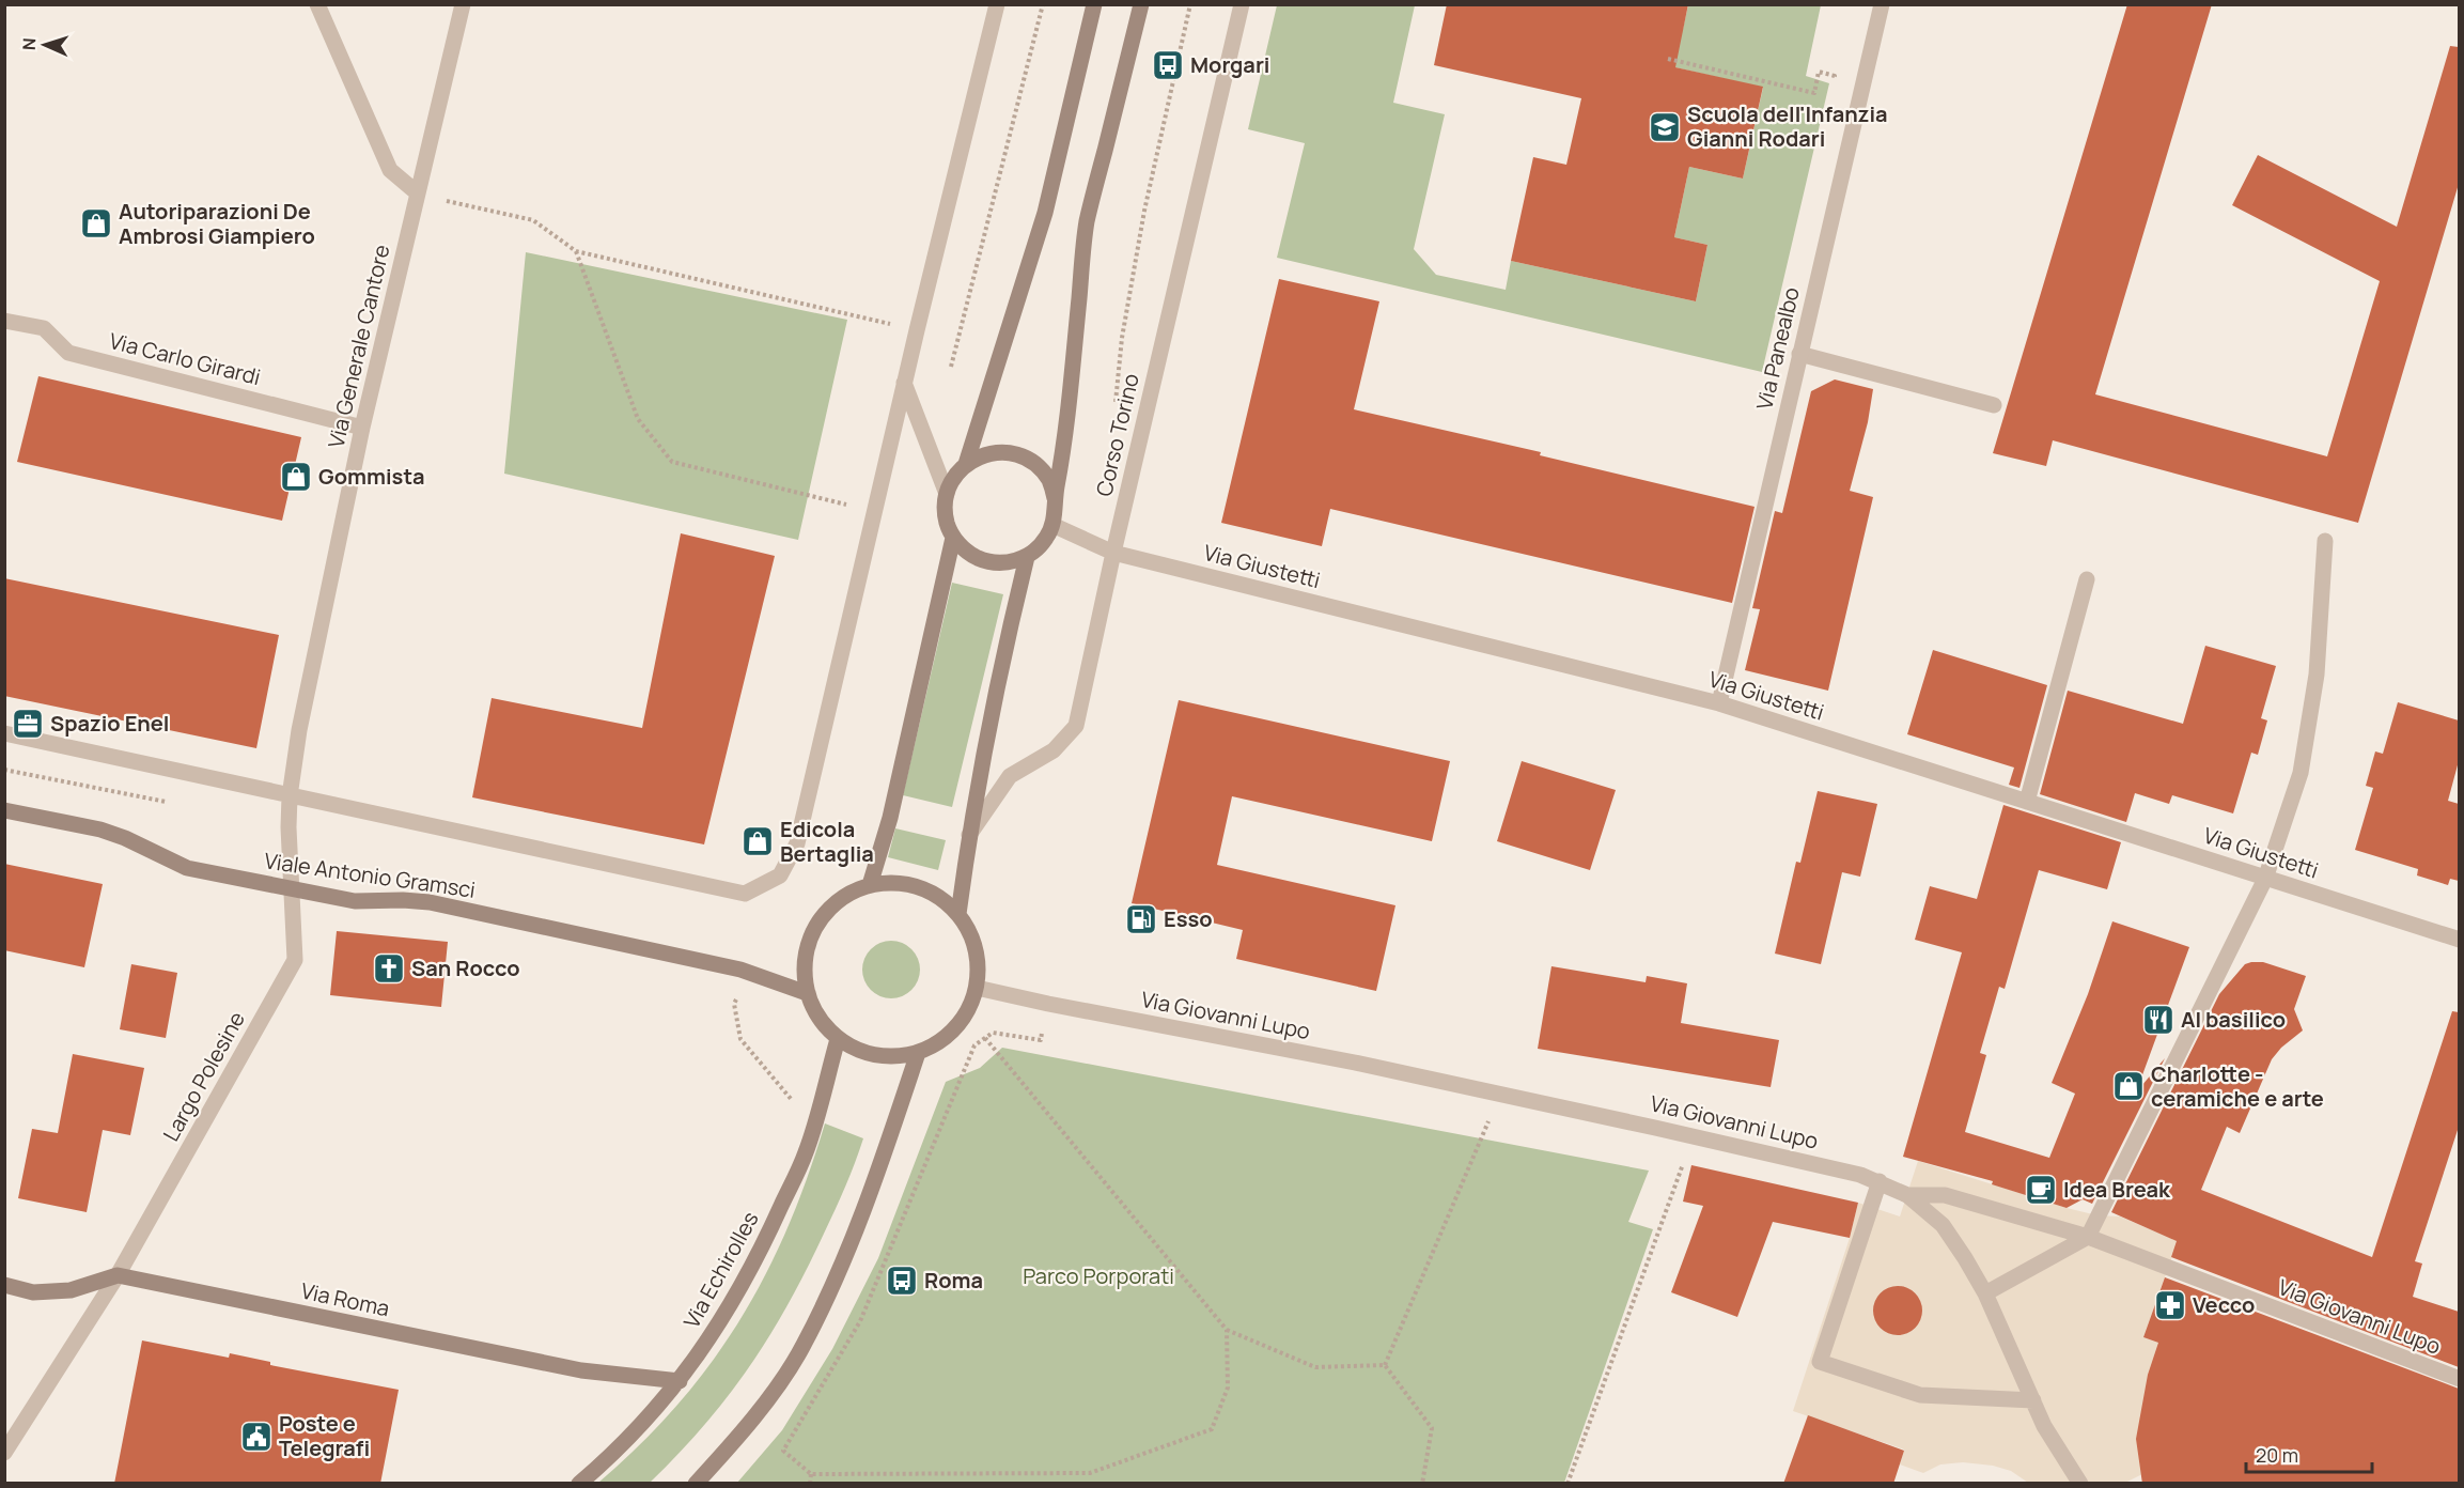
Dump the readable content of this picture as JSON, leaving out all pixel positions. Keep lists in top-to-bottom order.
{
  "streets": {
    "street": [
      "Via Generale Cantore",
      "Via Panealbo",
      "Via Carlo Girardi",
      "Corso Torino",
      "Via Giustetti",
      "Viale Antonio Gramsci",
      "Via Giovanni Lupo",
      "Largo Polesine",
      "Via Echirolles",
      "Via Roma"
    ]
  },
  "crossings": [
    ["Via Generale Cantore", "Via Carlo Girardi"],
    ["Via Generale Cantore", "Viale Antonio Gramsci"],
    ["Via Generale Cantore", "Largo Polesine"],
    ["Via Panealbo", "Via Giustetti"],
    ["Corso Torino", "Via Giustetti"],
    ["Corso Torino", "Viale Antonio Gramsci"],
    ["Corso Torino", "Via Giovanni Lupo"],
    ["Corso Torino", "Via Echirolles"],
    ["Viale Antonio Gramsci", "Via Giovanni Lupo"],
    ["Viale Antonio Gramsci", "Largo Polesine"],
    ["Viale Antonio Gramsci", "Via Echirolles"],
    ["Via Giovanni Lupo", "Via Echirolles"],
    ["Largo Polesine", "Via Roma"],
    ["Via Echirolles", "Via Roma"]
  ],
  "parks": ["Parco Porporati"],
  "places": {
    "bus stop": ["Morgari", "Roma"],
    "school or university": ["Scuola dell'Infanzia Gianni Rodari"],
    "shop": [
      "Autoriparazioni De Ambrosi Giampiero",
      "Gommista",
      "Edicola Bertaglia",
      "Charlotte - ceramiche e arte"
    ],
    "office": ["Spazio Enel"],
    "fuel station": ["Esso"],
    "church": ["San Rocco"],
    "restaurant": ["Al basilico"],
    "cafe": ["Idea Break"],
    "pharmacy": ["Vecco"],
    "public building": ["Poste e Telegrafi"]
  },
  "scale_bar": "20 m",
  "north": "left"
}
